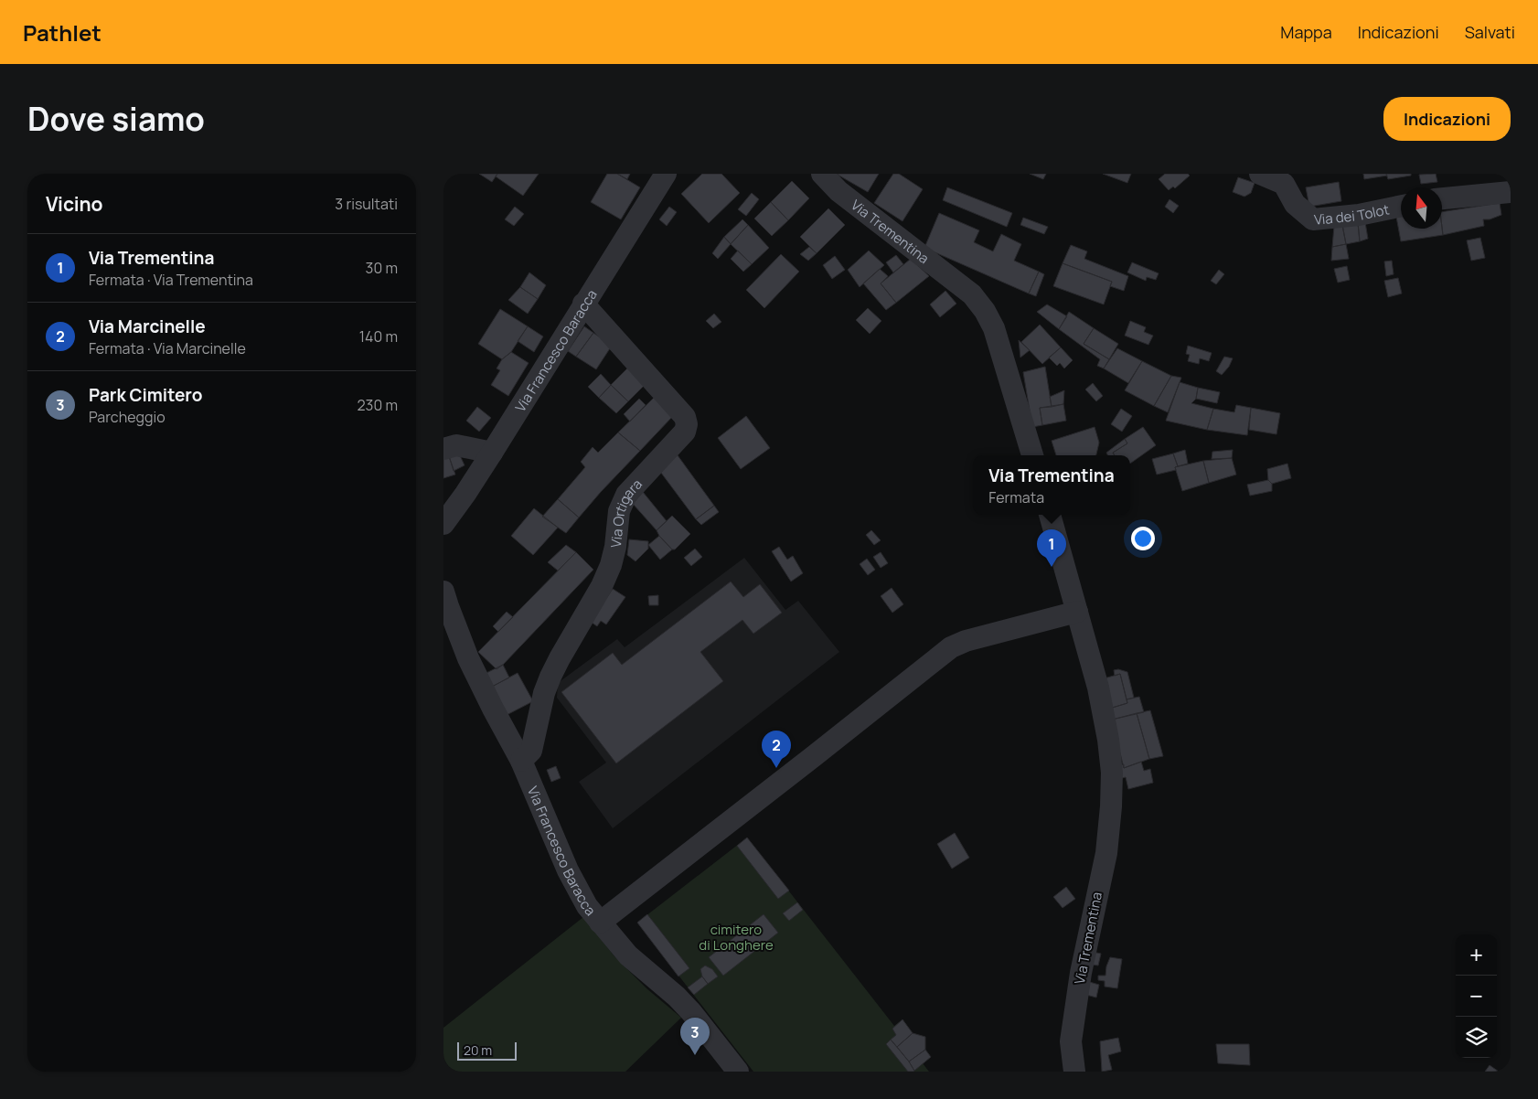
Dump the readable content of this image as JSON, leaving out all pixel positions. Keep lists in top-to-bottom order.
{
  "streets": {
    "street": [
      "Via dei Tolot",
      "Via Trementina",
      "Via Francesco Baracca",
      "Via Ortigara"
    ]
  },
  "crossings": [
    ["Via Francesco Baracca", "Via Ortigara"]
  ],
  "parks": ["cimitero di Longhere"],
  "scale_bar": "20 m",
  "north": "top",
  "page": {
    "header": "Pathlet",
    "nav": ["Mappa", "Indicazioni", "Salvati"],
    "title": "Dove siamo",
    "buttons": "Indicazioni",
    "heading": ["Vicino", "3 risultati"],
    "list": [
      {
        "mark": "1",
        "name": "Via Trementina",
        "note": "Fermata · Via Trementina",
        "value": "30 m"
      },
      {
        "mark": "2",
        "name": "Via Marcinelle",
        "note": "Fermata · Via Marcinelle",
        "value": "140 m"
      },
      {
        "mark": "3",
        "name": "Park Cimitero",
        "note": "Parcheggio",
        "value": "230 m"
      }
    ],
    "popup": ["Via Trementina", "Fermata"],
    "pins": ["1", "2", "3"],
    "map_buttons": ["+", "−"],
    "scale": "20 m"
  }
}
